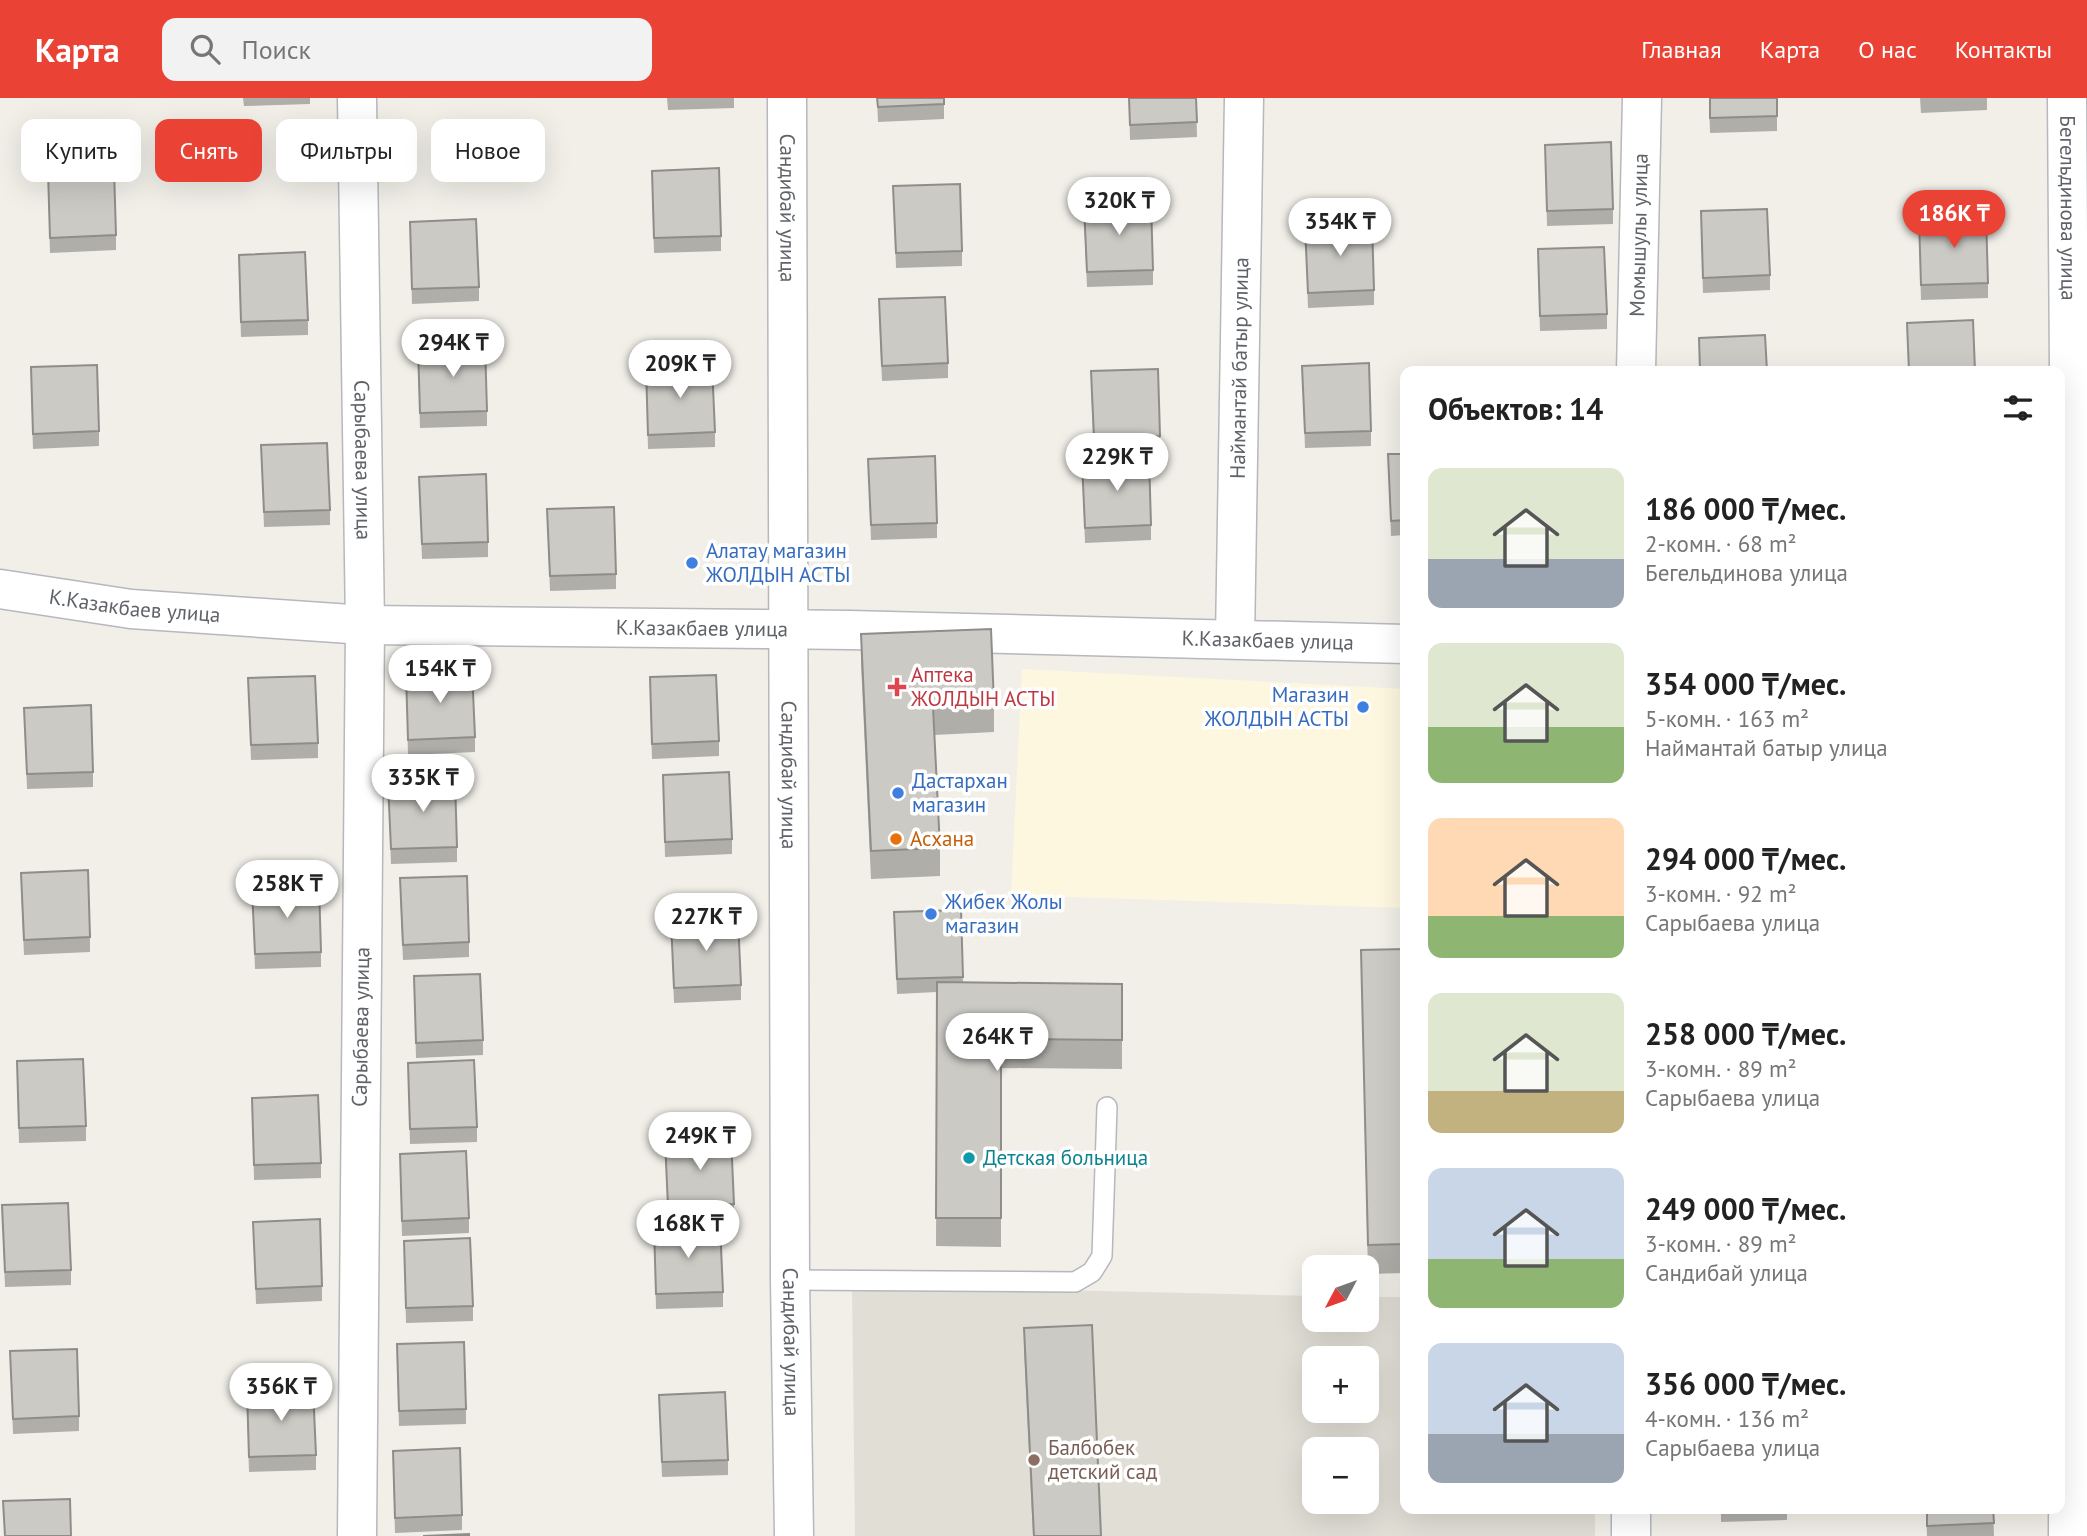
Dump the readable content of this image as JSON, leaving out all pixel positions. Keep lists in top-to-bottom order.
{
  "streets": {
    "street": [
      "Сандибай улица",
      "Бегельдинова улица",
      "Момышулы улица",
      "Наймантай батыр улица",
      "Сарыбаева улица",
      "К.Казакбаев улица"
    ]
  },
  "crossings": [
    ["Сандибай улица", "К.Казакбаев улица"],
    ["Наймантай батыр улица", "К.Казакбаев улица"],
    ["Сарыбаева улица", "К.Казакбаев улица"]
  ],
  "places": {
    "other": [
      "Алатау магазин ЖОЛДЫН АСТЫ",
      "Магазин ЖОЛДЫН АСТЫ",
      "Дастархан магазин",
      "Асхана",
      "Жибек Жолы магазин",
      "Детская больница",
      "Балбобек детский сад"
    ],
    "health": ["Аптека ЖОЛДЫН АСТЫ"]
  },
  "north": "bottom left",
  "page": {
    "header": "Карта",
    "search": "Поиск",
    "nav": [
      "Главная",
      "Карта",
      "О нас",
      "Контакты"
    ],
    "chip": [
      "Купить",
      "Снять",
      "Фильтры",
      "Новое"
    ],
    "price": [
      "320K ₸",
      "186K ₸",
      "354K ₸",
      "294K ₸",
      "209K ₸",
      "229K ₸",
      "154K ₸",
      "335K ₸",
      "258K ₸",
      "227K ₸",
      "264K ₸",
      "249K ₸",
      "168K ₸",
      "356K ₸"
    ],
    "heading": "Объектов: 14",
    "list": [
      {
        "name": "186 000 ₸/мес.",
        "note": "2-комн. · 68 m² · Бегельдинова улица"
      },
      {
        "name": "354 000 ₸/мес.",
        "note": "5-комн. · 163 m² · Наймантай батыр улица"
      },
      {
        "name": "294 000 ₸/мес.",
        "note": "3-комн. · 92 m² · Сарыбаева улица"
      },
      {
        "name": "258 000 ₸/мес.",
        "note": "3-комн. · 89 m² · Сарыбаева улица"
      },
      {
        "name": "249 000 ₸/мес.",
        "note": "3-комн. · 89 m² · Сандибай улица"
      },
      {
        "name": "356 000 ₸/мес.",
        "note": "4-комн. · 136 m² · Сарыбаева улица"
      }
    ],
    "map_buttons": ["+", "−"]
  }
}
